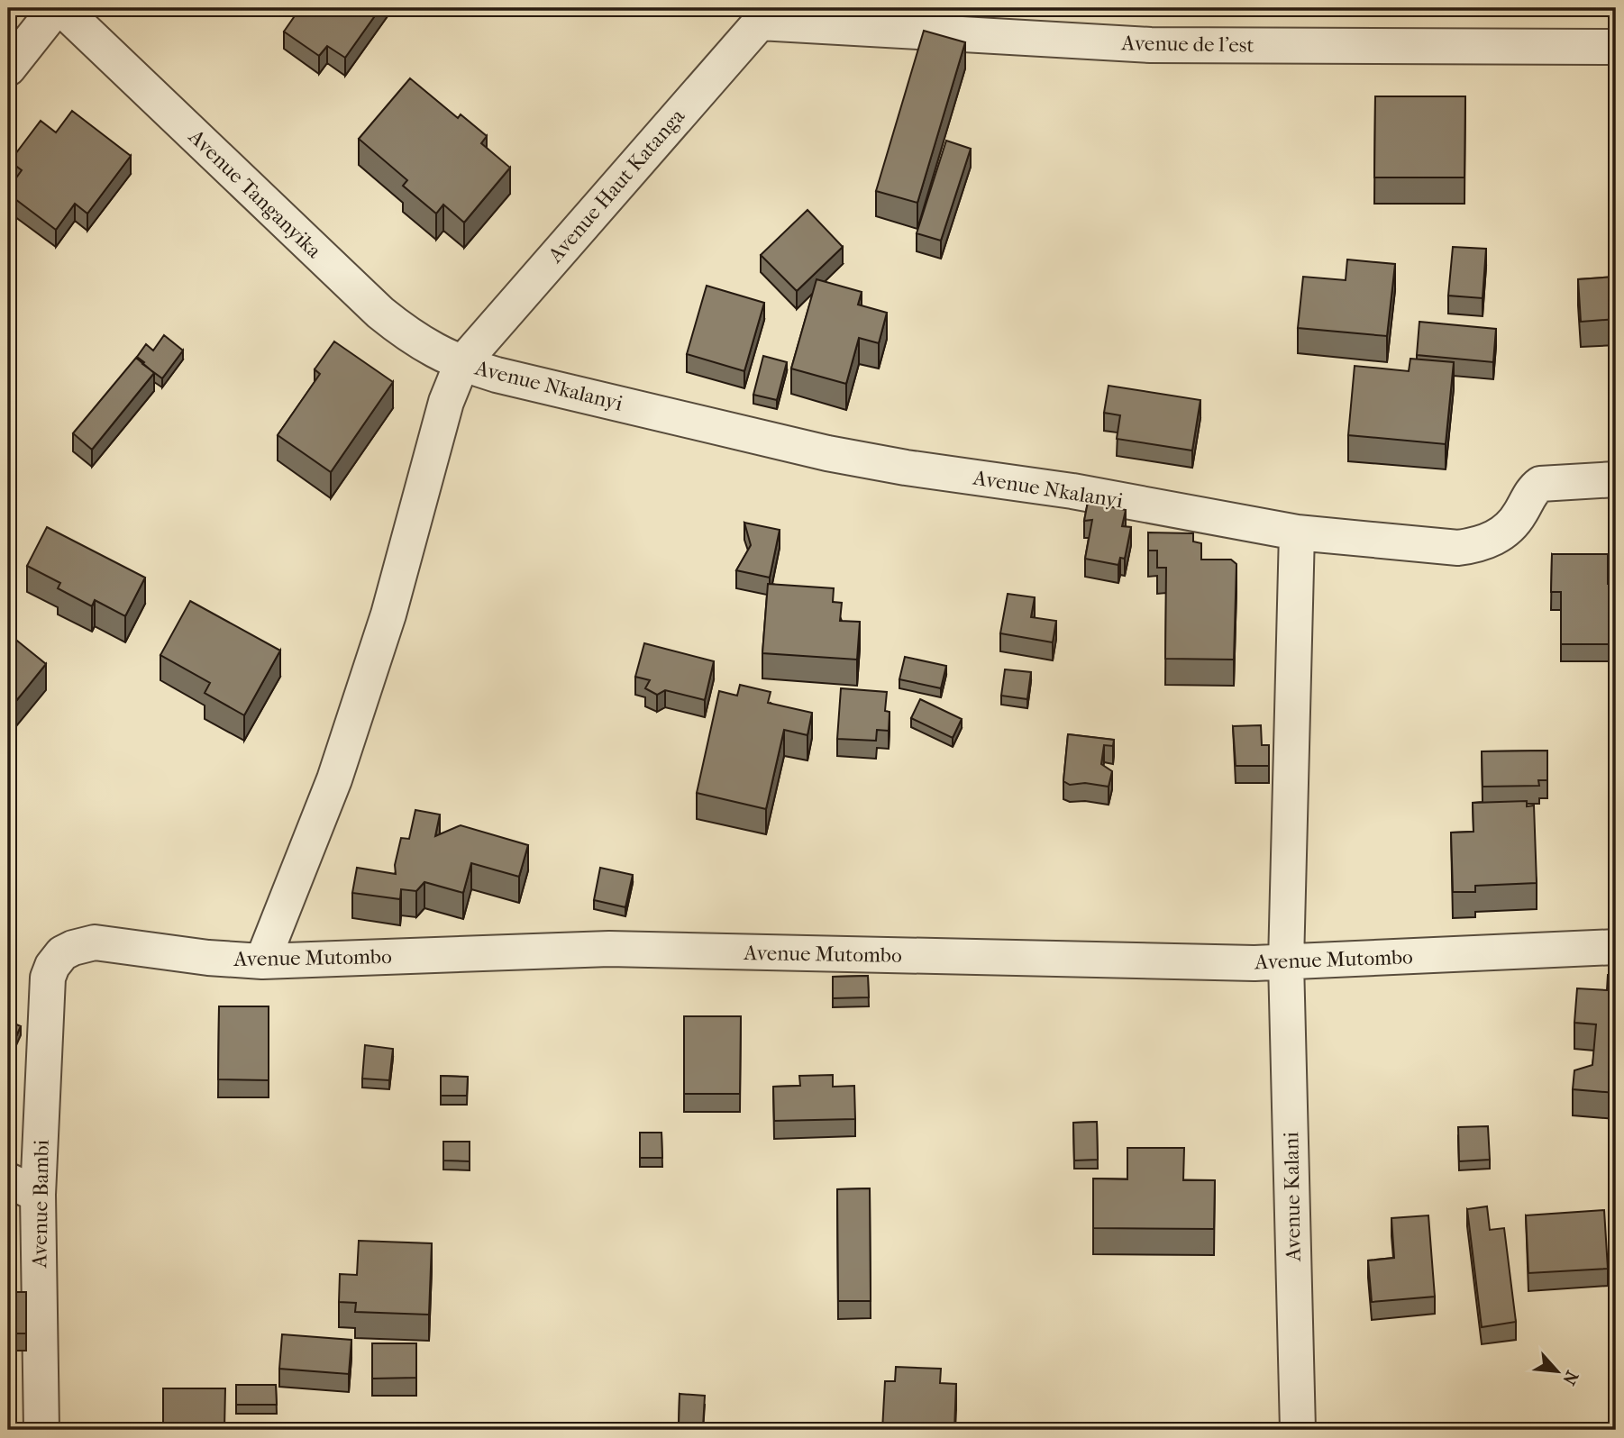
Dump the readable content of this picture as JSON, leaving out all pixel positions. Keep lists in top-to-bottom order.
{
  "streets": {
    "street": [
      "Avenue de l'est",
      "Avenue Haut Katanga",
      "Avenue Tanganyika",
      "Avenue Nkalanyi",
      "Avenue Mutombo",
      "Avenue Kalani",
      "Avenue Bambi"
    ]
  },
  "crossings": [
    ["Avenue de l'est", "Avenue Haut Katanga"],
    ["Avenue Haut Katanga", "Avenue Tanganyika"],
    ["Avenue Haut Katanga", "Avenue Nkalanyi"],
    ["Avenue Haut Katanga", "Avenue Mutombo"],
    ["Avenue Tanganyika", "Avenue Nkalanyi"],
    ["Avenue Nkalanyi", "Avenue Kalani"],
    ["Avenue Mutombo", "Avenue Kalani"],
    ["Avenue Mutombo", "Avenue Bambi"]
  ],
  "north": "bottom right"
}
